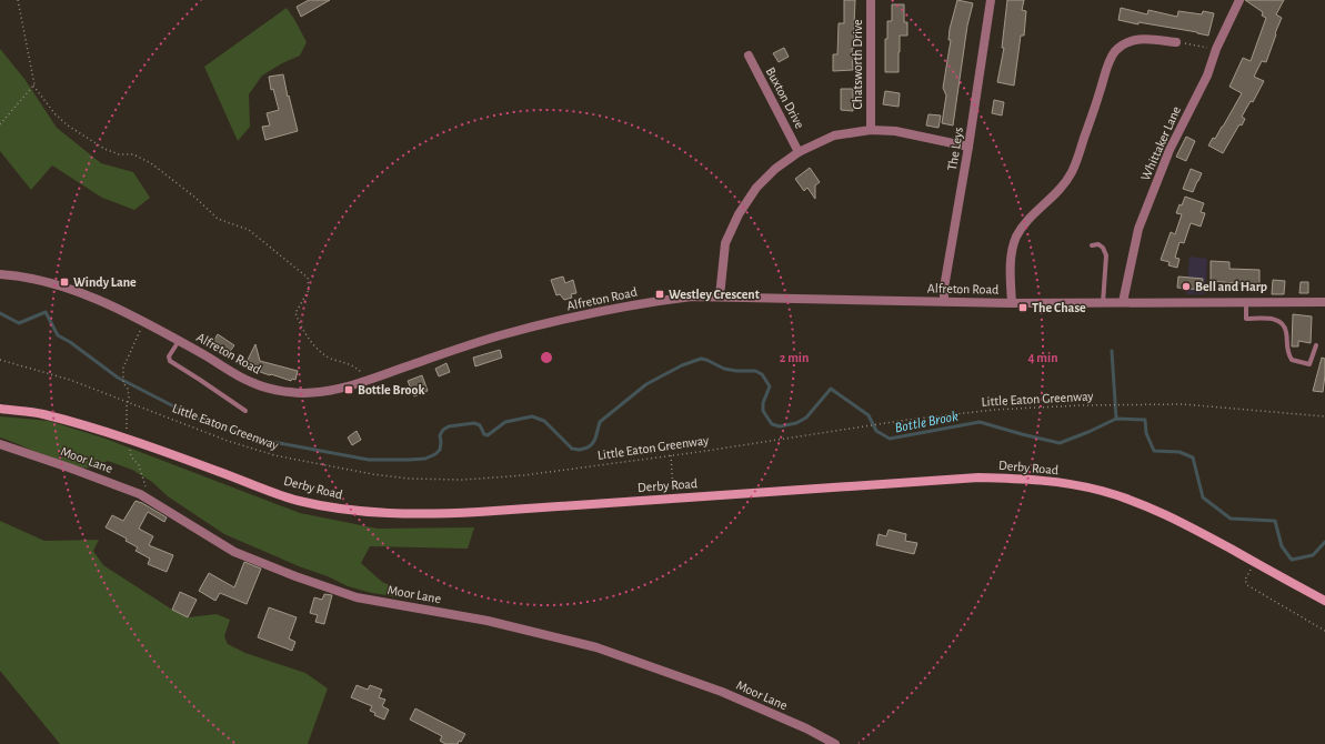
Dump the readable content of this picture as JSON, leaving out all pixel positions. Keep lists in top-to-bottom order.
{
  "streets": {
    "main road": ["Derby Road"],
    "street": [
      "Chatsworth Drive",
      "Buxton Drive",
      "Whittaker Lane",
      "The Leys",
      "Alfreton Road",
      "Moor Lane"
    ],
    "path": ["Little Eaton Greenway"]
  },
  "crossings": [
    ["Whittaker Lane", "Alfreton Road"],
    ["The Leys", "Alfreton Road"]
  ],
  "water": ["Bottle Brook"],
  "places": {
    "transit": [
      "Windy Lane",
      "Westley Crescent",
      "The Chase",
      "Bottle Brook"
    ],
    "other": ["Bell and Harp"]
  },
  "rings": ["2 min", "4 min"]
}
